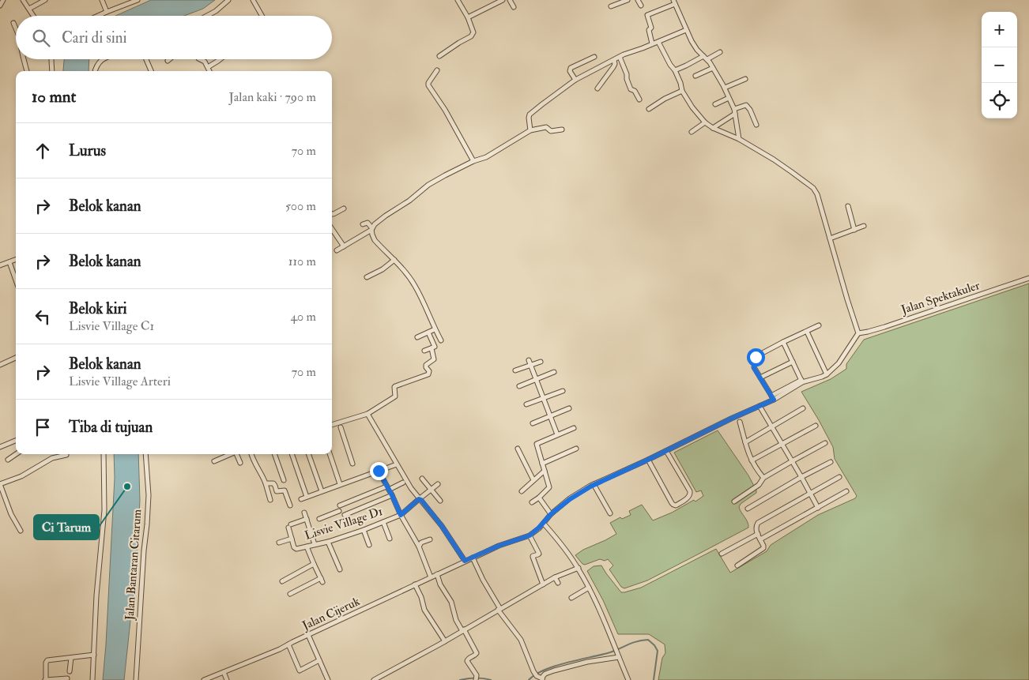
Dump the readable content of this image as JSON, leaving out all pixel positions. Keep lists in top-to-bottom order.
{
  "streets": {
    "street": [
      "Jalan Spektakuler",
      "Lisvie Village D1",
      "Jalan Bantaran Citarum",
      "Jalan Cijeruk"
    ]
  },
  "places": ["Ci Tarum"],
  "page": {
    "map_buttons": ["+", "−"],
    "search": "Cari di sini",
    "heading": ["10 mnt", "Jalan kaki · 790 m"],
    "list": [
      ["Lurus", "70 m"],
      ["Belok kanan", "500 m"],
      ["Belok kanan", "110 m"],
      ["Belok kiri", "Lisvie Village C1", "40 m"],
      ["Belok kanan", "Lisvie Village Arteri", "70 m"],
      "Tiba di tujuan"
    ]
  }
}
